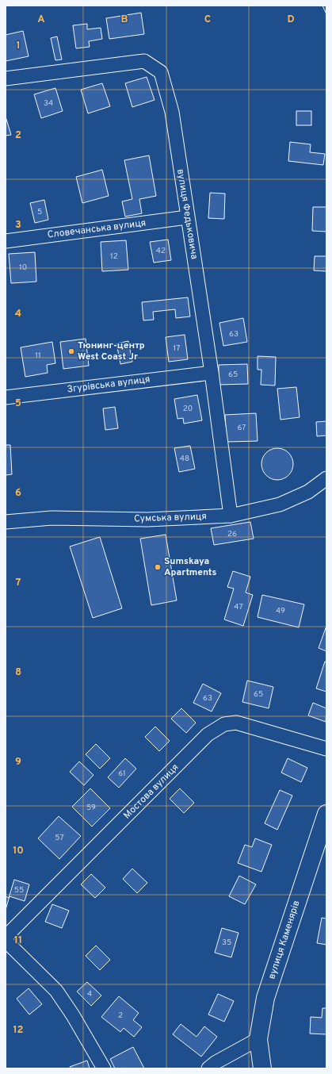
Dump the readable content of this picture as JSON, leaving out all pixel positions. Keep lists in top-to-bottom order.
{
  "streets": {
    "street": [
      "вулиця Федьковича",
      "Словечанська вулиця",
      "Згурівська вулиця",
      "Сумська вулиця",
      "Мостова вулиця",
      "вулиця Каменярів"
    ]
  },
  "crossings": [
    ["вулиця Федьковича", "Словечанська вулиця"],
    ["вулиця Федьковича", "Згурівська вулиця"],
    ["вулиця Федьковича", "Сумська вулиця"]
  ],
  "places": ["Тюнинг-центр West Coast Jr", "Sumskaya Apartments"],
  "house_numbers": [
    "34",
    "5",
    "42",
    "12",
    "10",
    "63",
    "17",
    "11",
    "65",
    "20",
    "67",
    "48",
    "26",
    "47",
    "49",
    "65",
    "63",
    "61",
    "59",
    "57",
    "55",
    "35",
    "4",
    "2"
  ],
  "grid": {
    "columns": [
      "A",
      "B",
      "C",
      "D"
    ],
    "rows": [
      "1",
      "2",
      "3",
      "4",
      "5",
      "6",
      "7",
      "8",
      "9",
      "10",
      "11",
      "12"
    ]
  }
}
